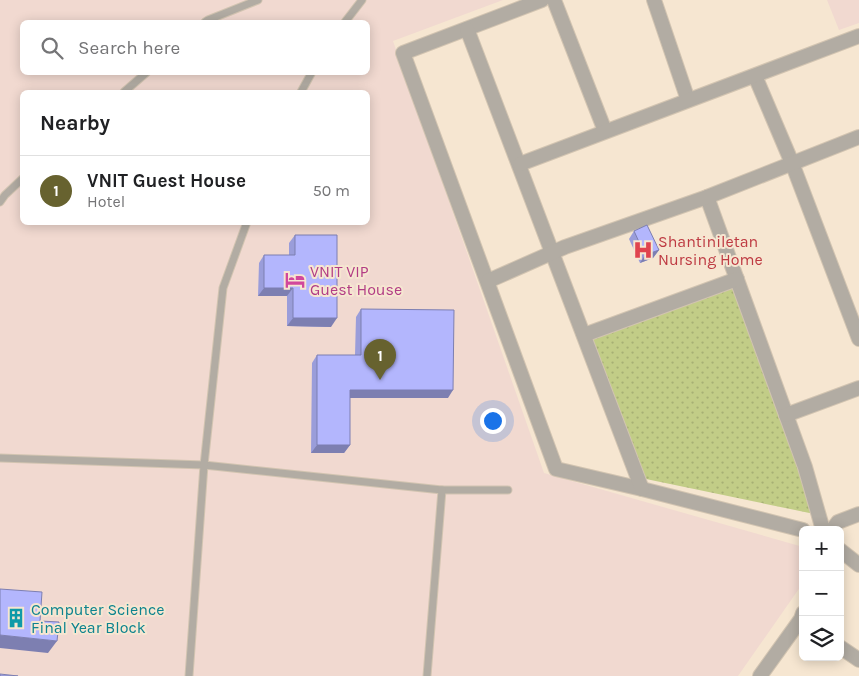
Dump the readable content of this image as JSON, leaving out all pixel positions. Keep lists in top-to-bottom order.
{
  "places": {
    "hospital": ["Shantiniletan Nursing Home"],
    "hotel": ["VNIT VIP Guest House"],
    "building": ["Computer Science Final Year Block"]
  },
  "page": {
    "search": "Search here",
    "heading": "Nearby",
    "list": [
      {
        "mark": "1",
        "name": "VNIT Guest House",
        "note": "Hotel",
        "value": "50 m"
      }
    ],
    "pins": "1",
    "map_buttons": ["+", "−"]
  }
}
